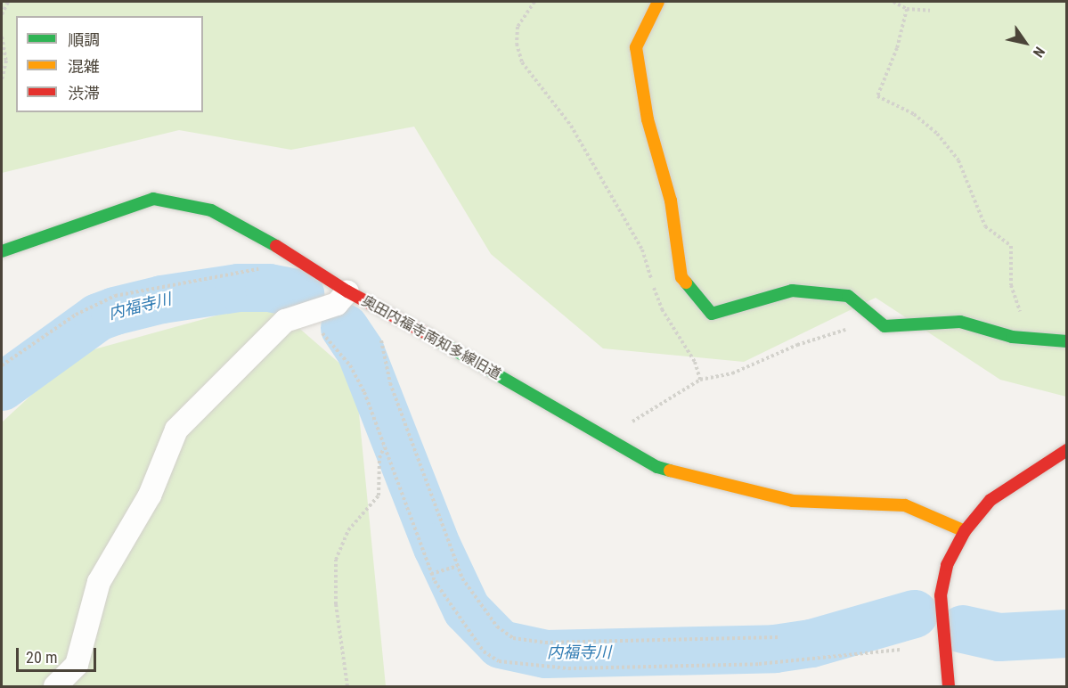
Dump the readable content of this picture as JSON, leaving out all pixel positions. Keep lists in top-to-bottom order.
{
  "streets": {
    "street": ["奥田内福寺南知多線旧道"]
  },
  "water": ["内福寺川"],
  "legend": ["順調", "混雑", "渋滞"],
  "scale_bar": "20 m",
  "north": "bottom right"
}
